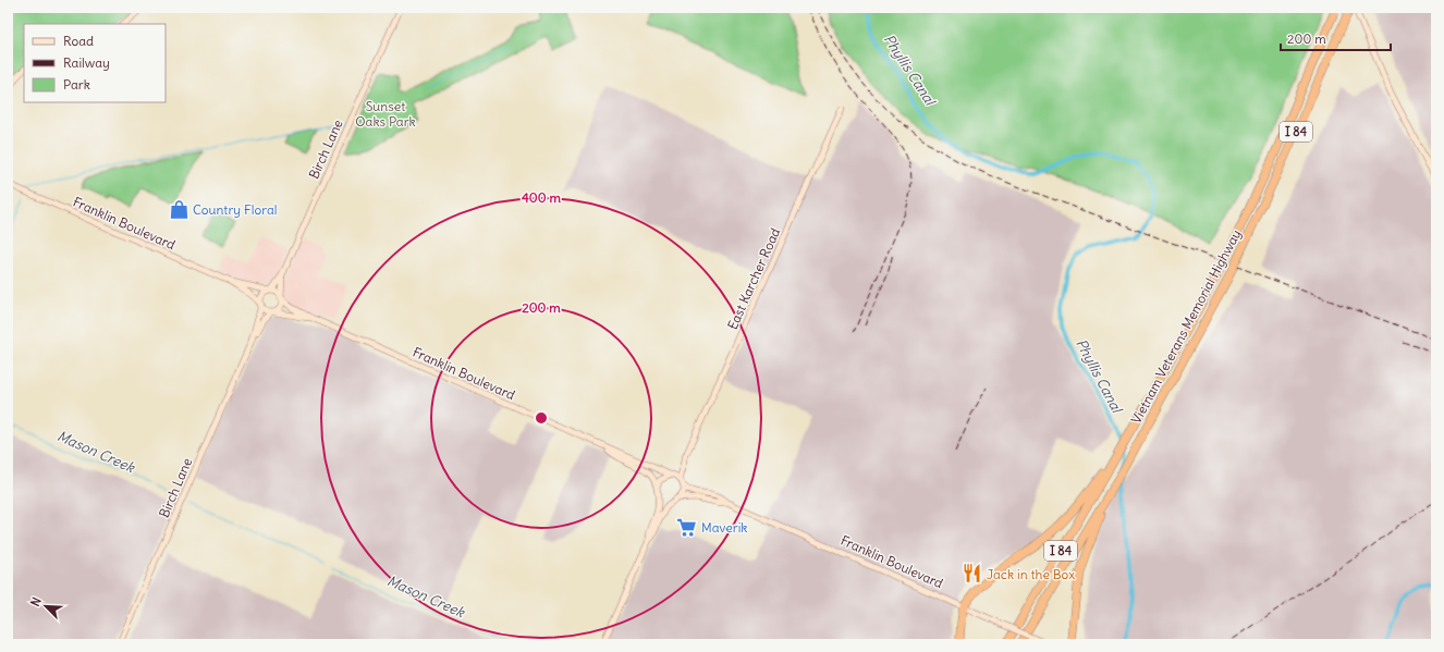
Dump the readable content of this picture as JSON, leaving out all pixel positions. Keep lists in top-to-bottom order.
{
  "streets": {
    "highway": ["I 84", "Vietnam Veterans Memorial Highway"],
    "main road": ["Birch Lane", "Franklin Boulevard", "East Karcher Road"]
  },
  "crossings": [
    ["I 84", "Vietnam Veterans Memorial Highway"],
    ["Birch Lane", "Franklin Boulevard"]
  ],
  "water": ["Phyllis Canal", "Mason Creek"],
  "parks": ["Sunset Oaks Park"],
  "places": {
    "shop": ["Country Floral"],
    "supermarket": ["Maverik"],
    "restaurant": ["Jack in the Box"]
  },
  "legend": ["Road", "Railway", "Park"],
  "scale_bar": "200 m",
  "north": "top left",
  "rings": ["400 m", "200 m"]
}
